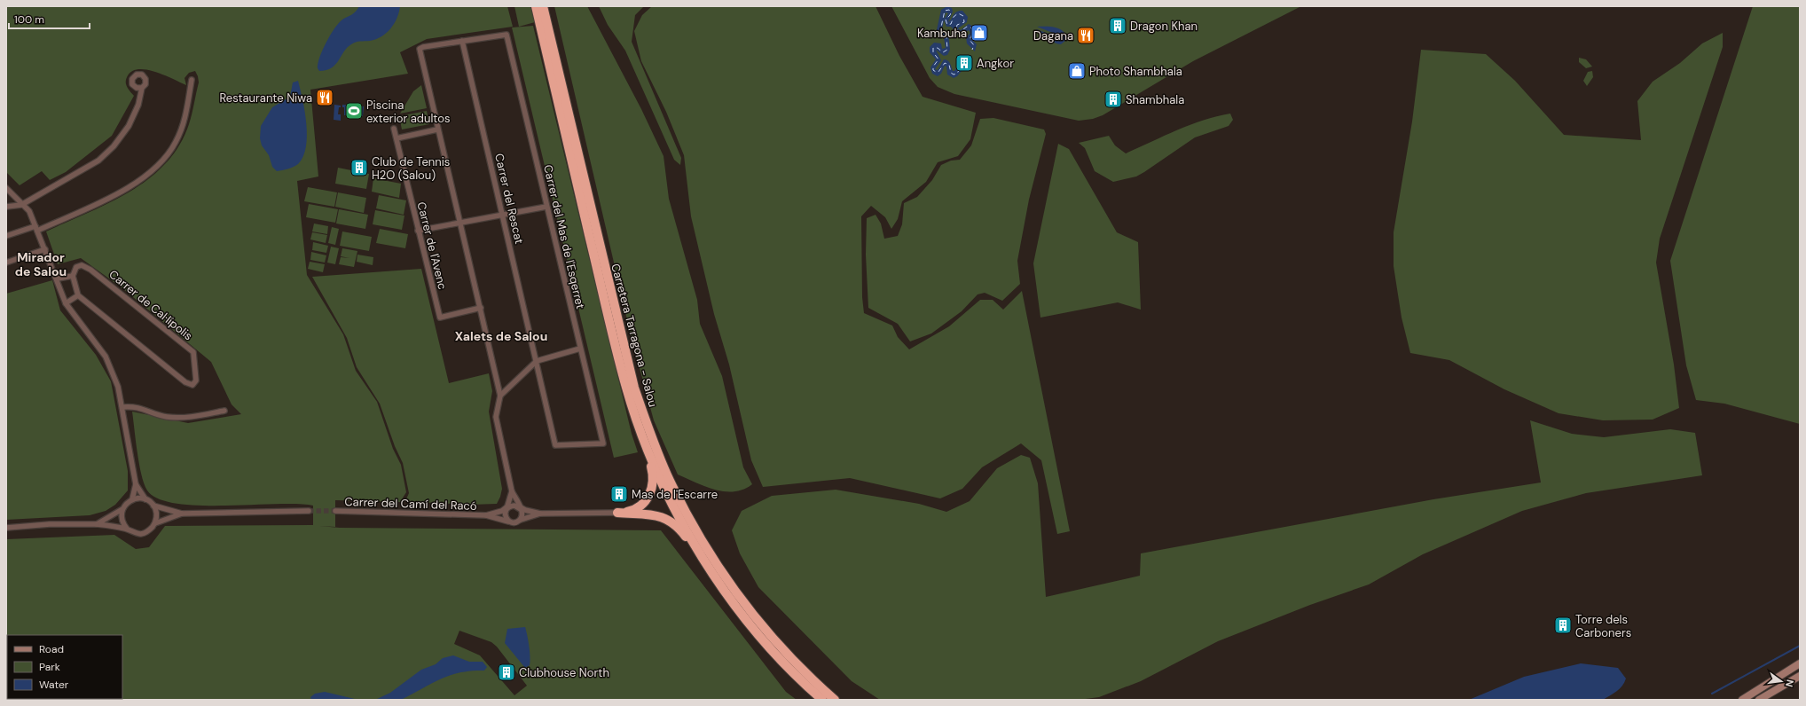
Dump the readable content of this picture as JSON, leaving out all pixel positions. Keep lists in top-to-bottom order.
{
  "streets": {
    "highway": ["Carretera Tarragona - Salou"],
    "street": [
      "Carrer del Rescat",
      "Carrer del Mas de l'Esqerret",
      "Carrer de l'Avenc",
      "Carrer de Cal·lípolis",
      "Carrer del Camí del Racó"
    ]
  },
  "crossings": [
    ["Carrer del Rescat", "Carrer del Mas de l'Esqerret"]
  ],
  "districts": ["Mirador de Salou", "Xalets de Salou"],
  "places": {
    "building": [
      "Dragon Khan",
      "Angkor",
      "Shambhala",
      "Club de Tennis H2O (Salou)",
      "Mas de l'Escarre",
      "Torre dels Carboners",
      "Clubhouse North"
    ],
    "shop": ["Kambuha", "Photo Shambhala"],
    "restaurant": ["Dagana", "Restaurante Niwa"],
    "sports": ["Piscina exterior adultos"]
  },
  "legend": ["Road", "Park", "Water"],
  "scale_bar": "100 m",
  "north": "right"
}
